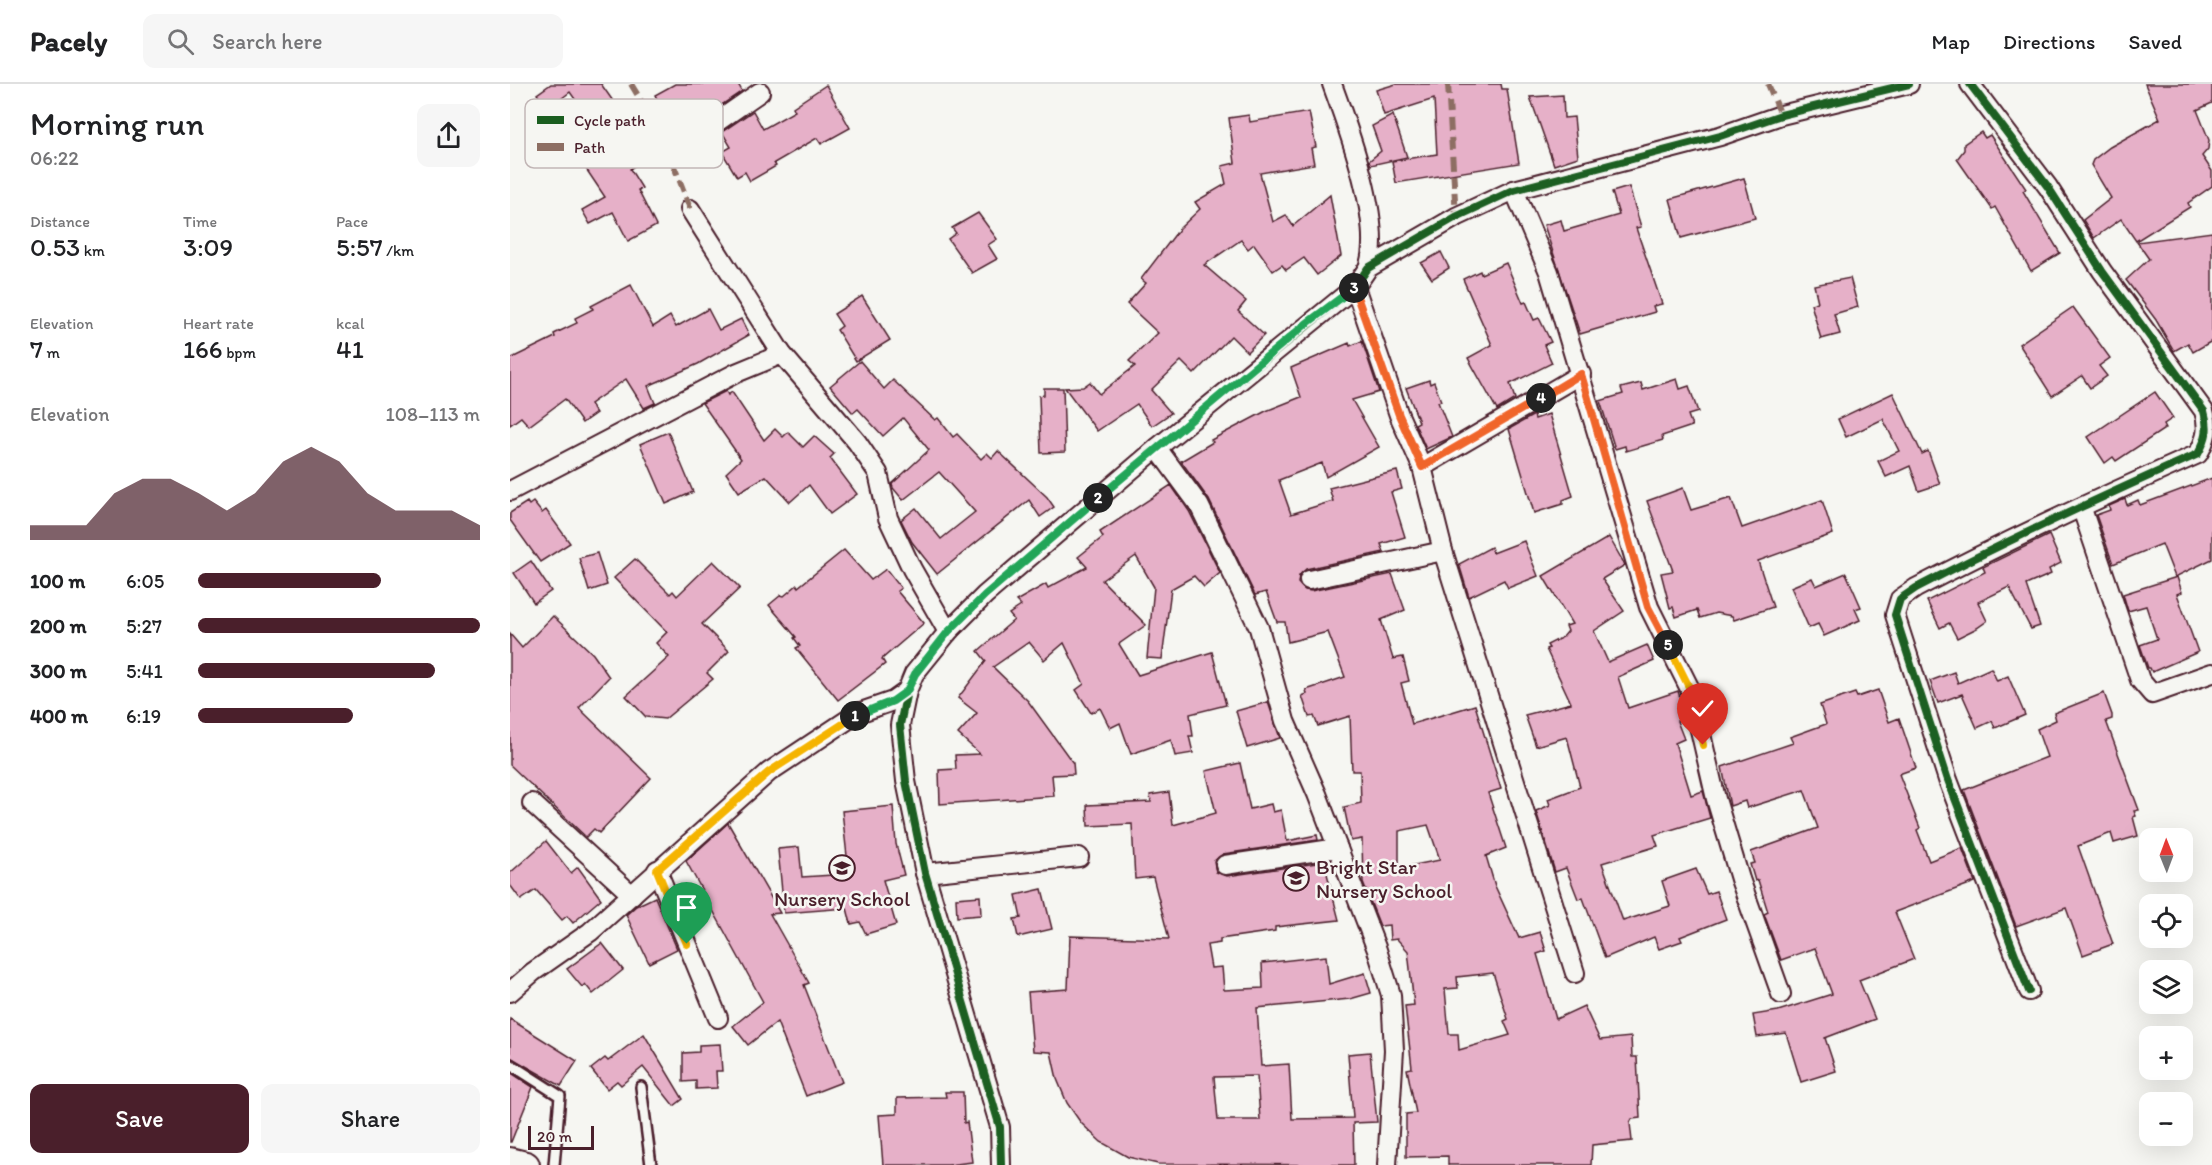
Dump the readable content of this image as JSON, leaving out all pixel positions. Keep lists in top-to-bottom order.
{
  "places": {
    "school or university": ["Nursery School", "Bright Star Nursery School"]
  },
  "legend": ["Cycle path", "Path"],
  "scale_bar": "20 m",
  "north": "top",
  "page": {
    "header": "Pacely",
    "search": "Search here",
    "nav": ["Map", "Directions", "Saved"],
    "heading": ["Morning run", "06:22"],
    "stats": [
      ["Distance", "0.53 km"],
      ["Time", "3:09"],
      ["Pace", "5:57 /km"],
      ["Elevation", "7 m"],
      ["Heart rate", "166 bpm"],
      ["kcal", "41"]
    ],
    "pins": [
      "3",
      "4",
      "2",
      "5",
      "1"
    ],
    "chart": ["Elevation", "108–113 m"],
    "list": [
      {
        "name": "100 m",
        "note": "6:05"
      },
      {
        "name": "200 m",
        "note": "5:27"
      },
      {
        "name": "300 m",
        "note": "5:41"
      },
      {
        "name": "400 m",
        "note": "6:19"
      }
    ],
    "map_buttons": ["+", "−"],
    "buttons": ["Save", "Share"],
    "scale": "20 m"
  }
}
